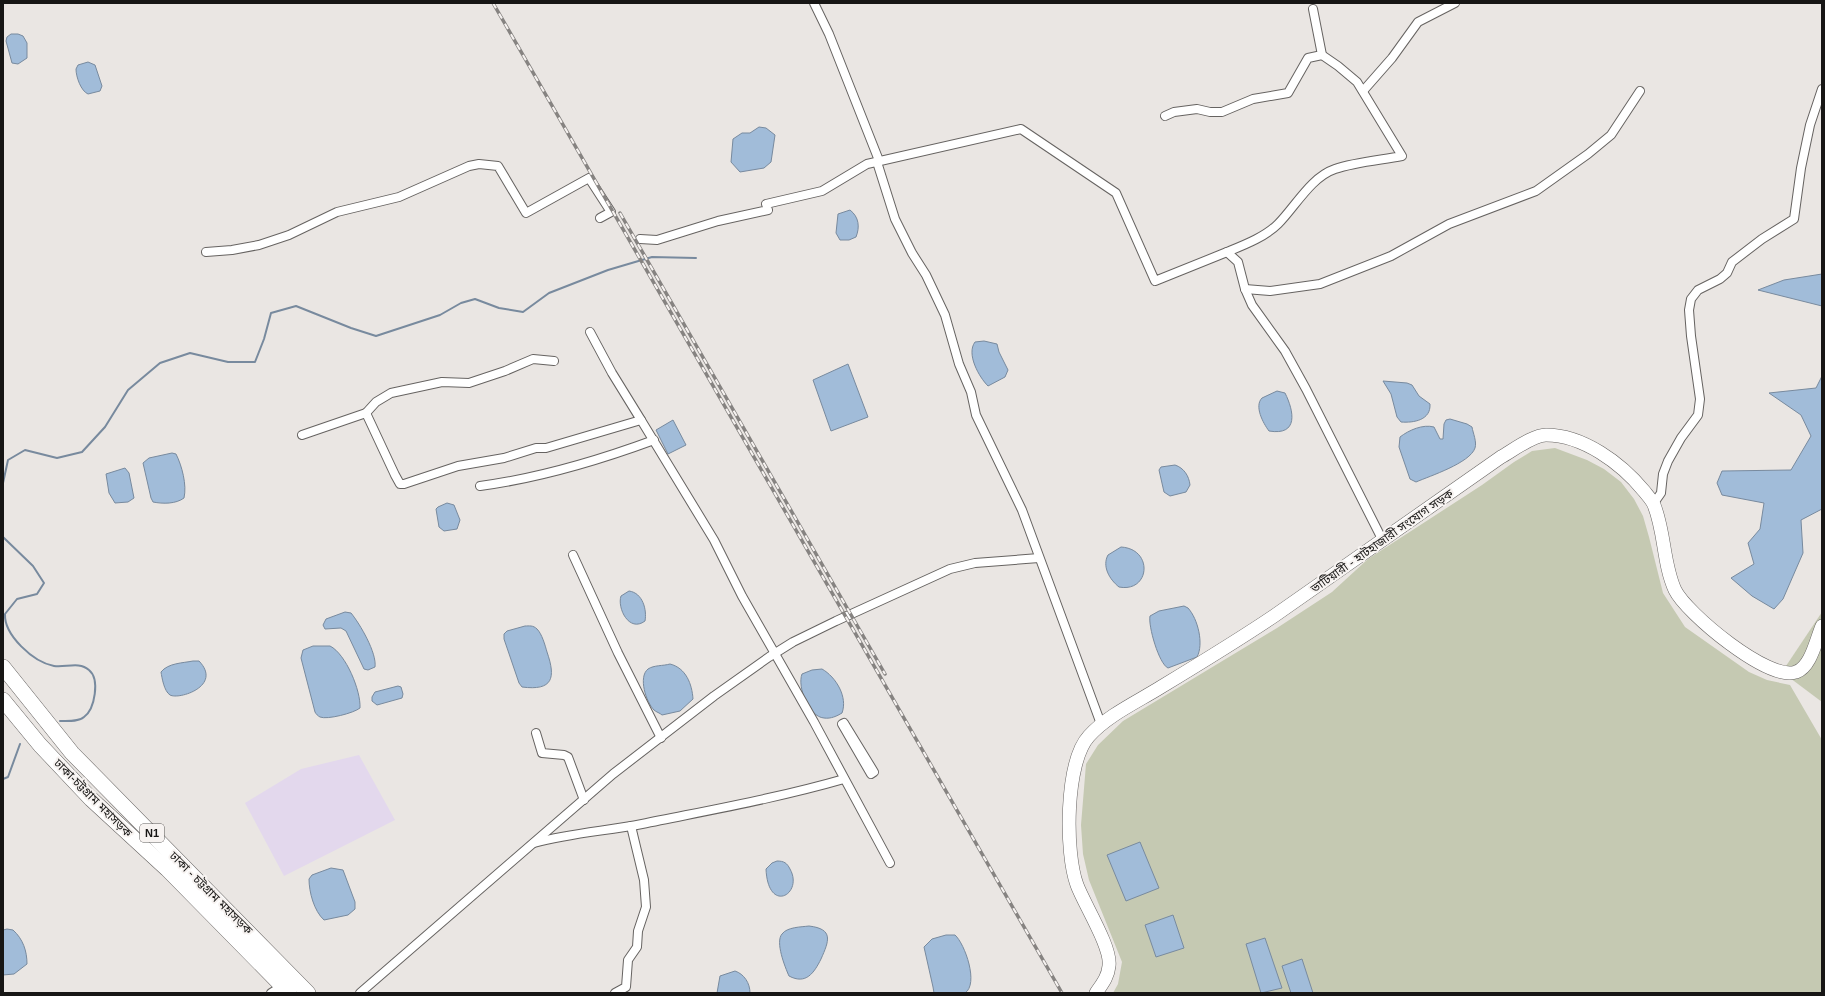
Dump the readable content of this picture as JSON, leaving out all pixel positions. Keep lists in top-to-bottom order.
{
  "streets": {
    "highway": ["ঢাকা-চট্টগ্রাম মহাসড়ক", "N1", "ঢাকা - চট্টগ্রাম মহাসড়ক"],
    "main road": ["ভাটিয়ারী - হাটহাজারী সংযোগ সড়ক"]
  }
}
